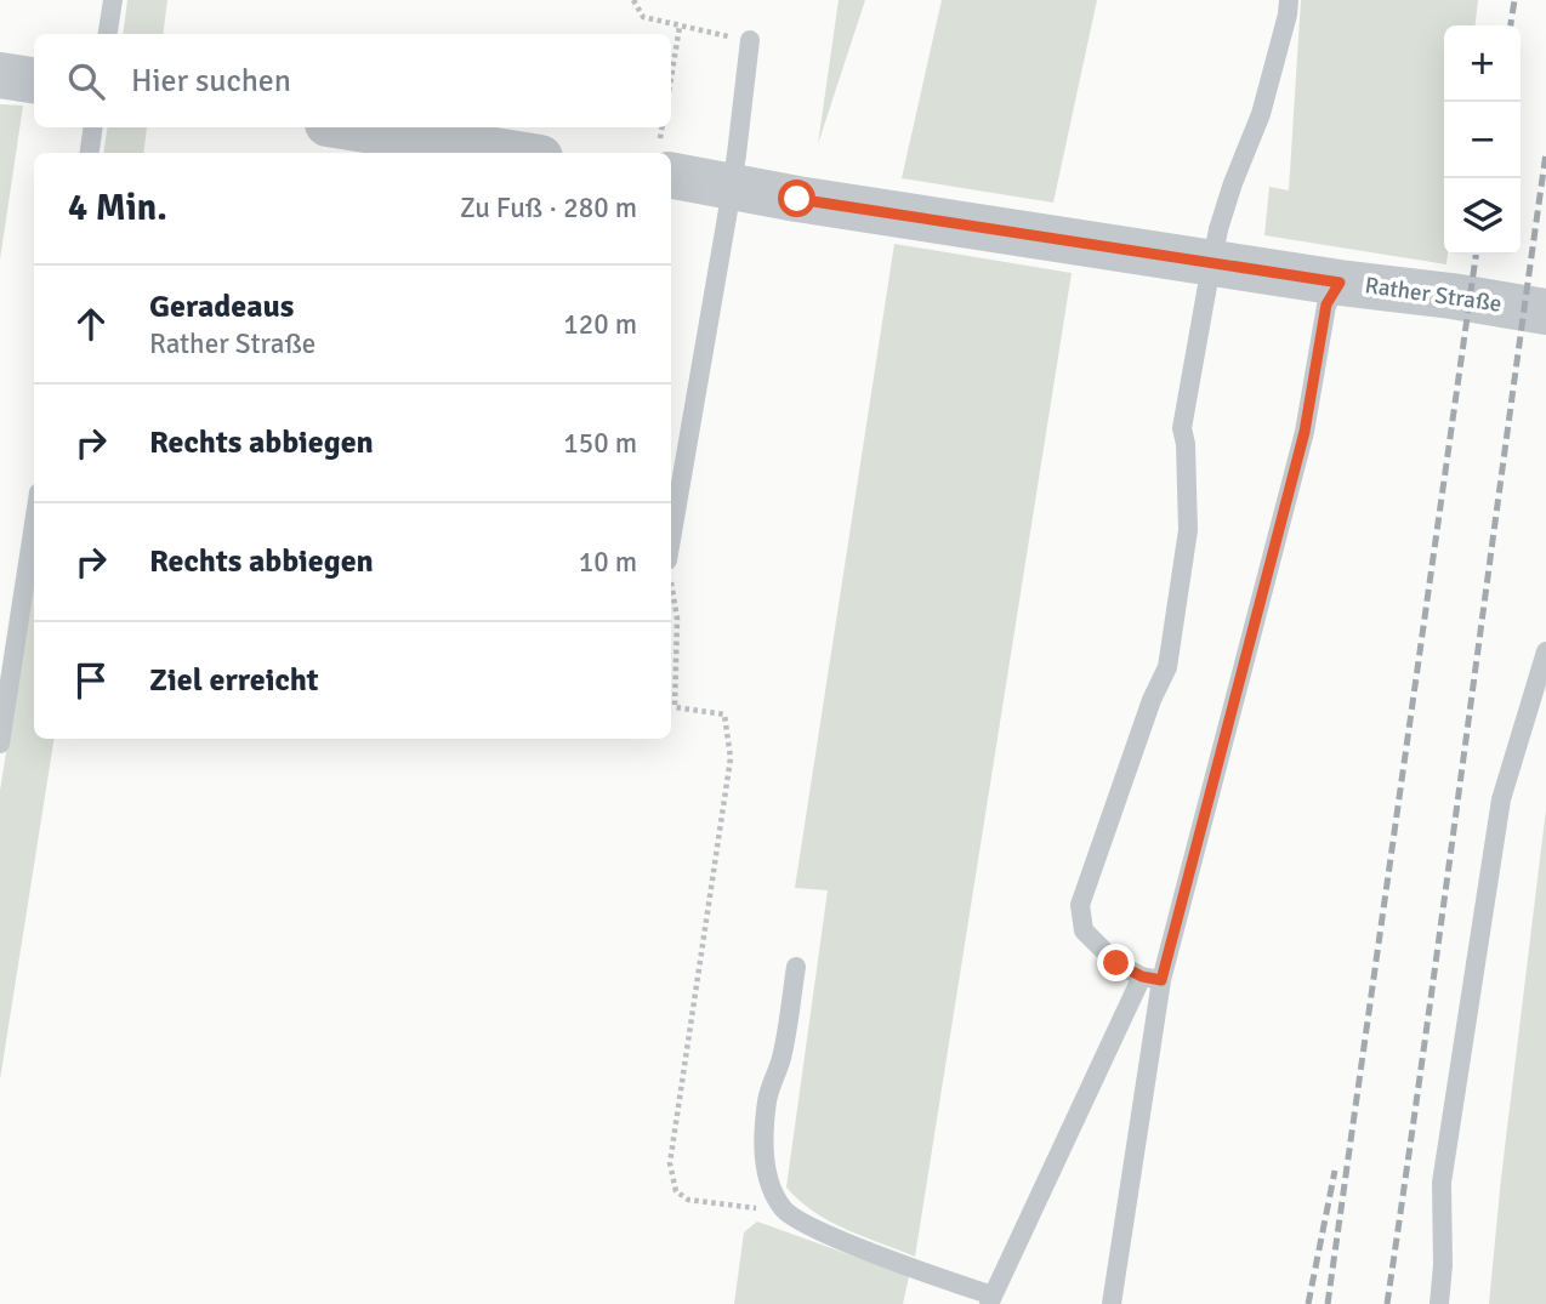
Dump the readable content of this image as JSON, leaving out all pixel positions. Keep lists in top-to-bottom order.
{
  "streets": {
    "street": ["Rather Straße"]
  },
  "page": {
    "map_buttons": ["+", "−"],
    "search": "Hier suchen",
    "heading": ["4 Min.", "Zu Fuß · 280 m"],
    "list": [
      ["Geradeaus", "Rather Straße", "120 m"],
      ["Rechts abbiegen", "150 m"],
      ["Rechts abbiegen", "10 m"],
      "Ziel erreicht"
    ]
  }
}
